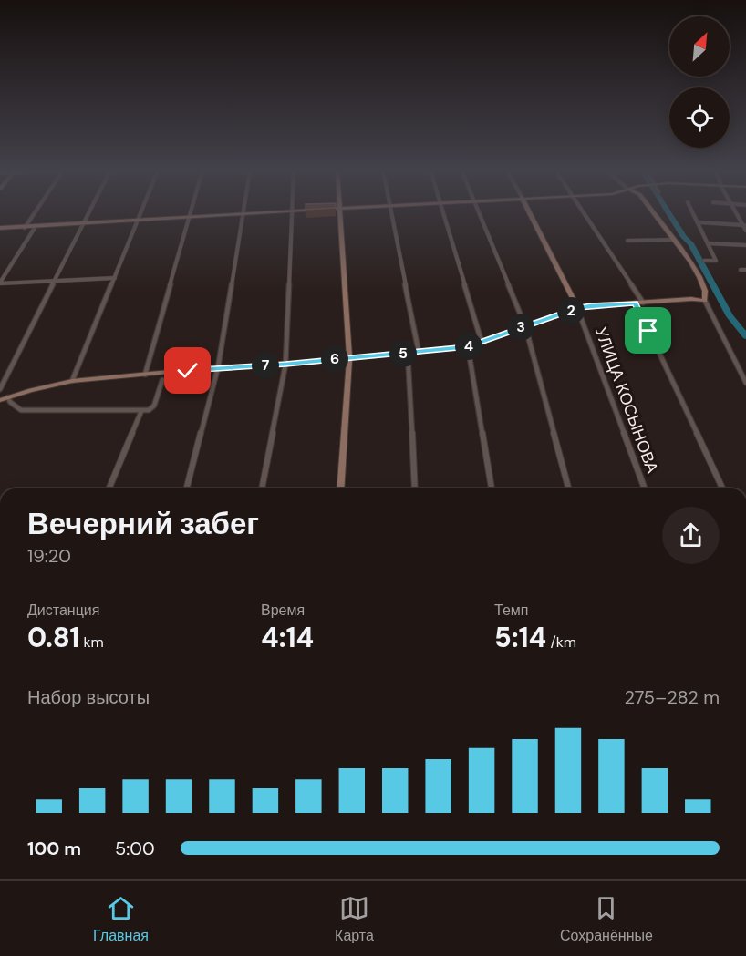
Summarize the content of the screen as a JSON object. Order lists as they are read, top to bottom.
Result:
{
  "streets": {
    "street": ["УЛИЦА КОСЫНОВА"]
  },
  "north": "top right",
  "page": {
    "pins": [
      "2",
      "3",
      "4",
      "5",
      "6",
      "7"
    ],
    "heading": ["Вечерний забег", "19:20"],
    "stats": [
      ["Дистанция", "0.81 km"],
      ["Время", "4:14"],
      ["Темп", "5:14 /km"]
    ],
    "chart": ["Набор высоты", "275–282 m"],
    "list": [
      {
        "name": "100 m",
        "note": "5:00"
      }
    ],
    "tabs": ["Главная", "Карта", "Сохранённые"]
  }
}
